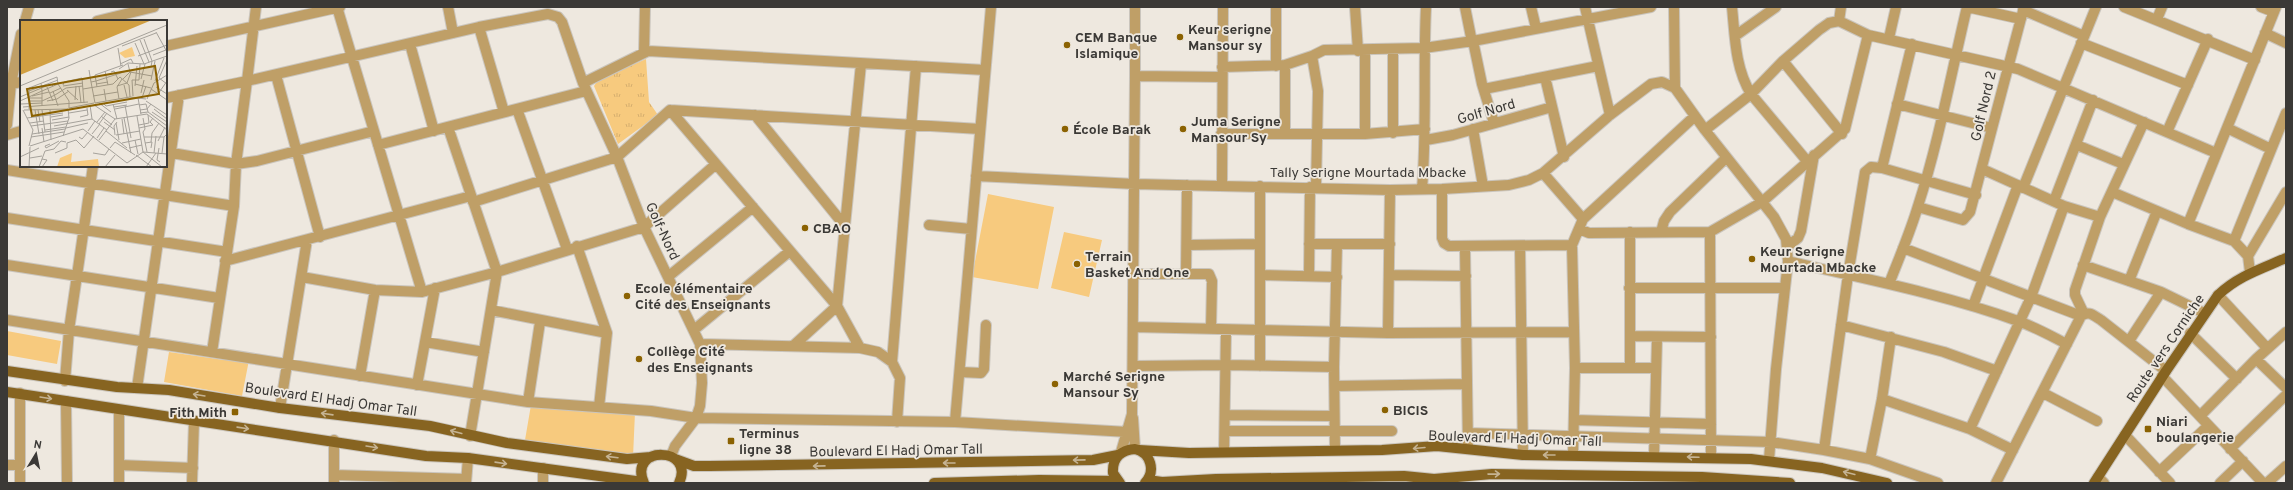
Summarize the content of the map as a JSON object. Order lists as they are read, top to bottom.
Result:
{
  "streets": {
    "main road": ["Route vers Corniche", "Boulevard El Hadj Omar Tall"],
    "street": [
      "Golf Nord 2",
      "Golf Nord",
      "Tally Serigne Mourtada Mbacke",
      "Golf-Nord"
    ]
  },
  "crossings": [
    ["Golf-Nord", "Boulevard El Hadj Omar Tall"]
  ],
  "places": {
    "other": [
      "Keur serigne Mansour sy",
      "CEM Banque Islamique",
      "École Barak",
      "Juma Serigne Mansour Sy",
      "CBAO",
      "Keur Serigne Mourtada Mbacke",
      "Terrain Basket And One",
      "Ecole élémentaire Cité des Enseignants",
      "Collège Cité des Enseignants",
      "Marché Serigne Mansour Sy",
      "BICIS"
    ],
    "transit": ["Fith Mith", "Niari boulangerie", "Terminus ligne 38"]
  },
  "north": "top"
}
